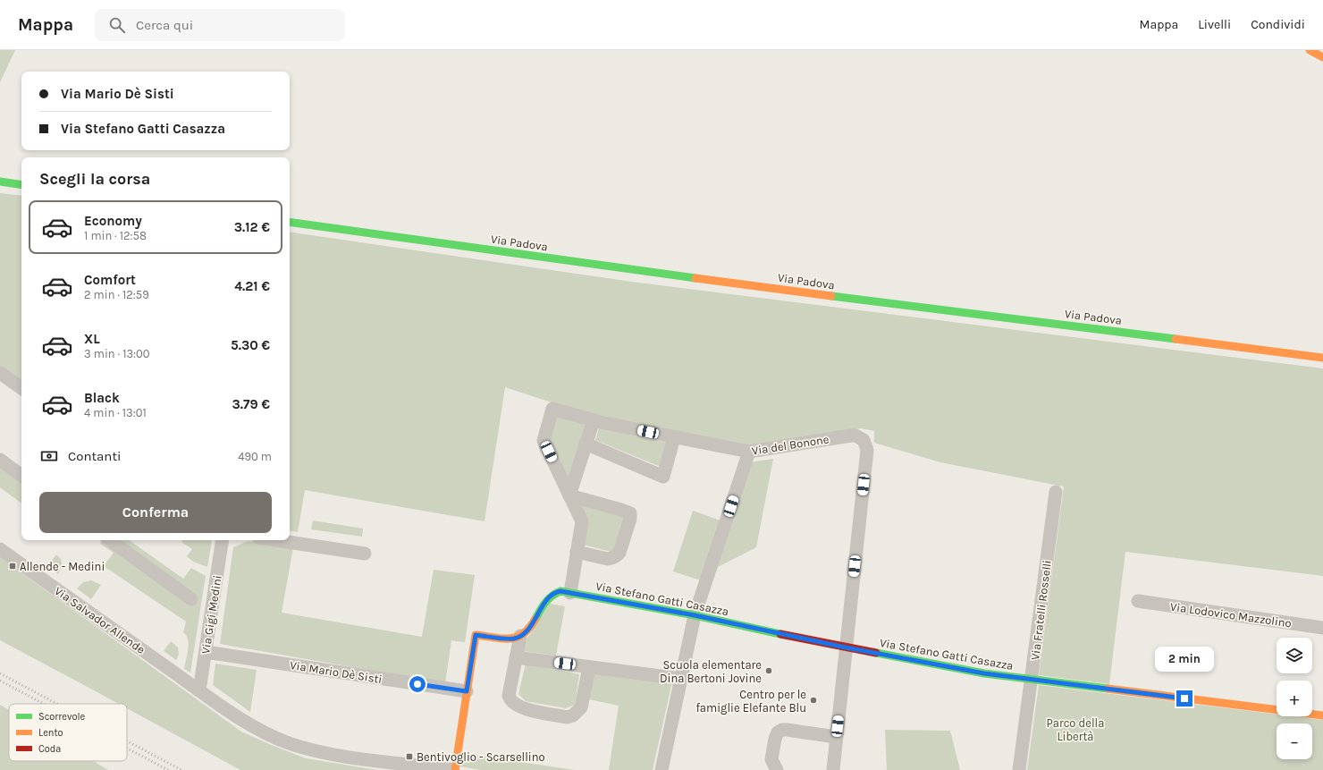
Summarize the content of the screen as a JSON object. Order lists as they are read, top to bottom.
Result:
{
  "streets": {
    "main road": ["Via Padova", "Via Stefano Gatti Casazza"],
    "street": [
      "Via del Bonone",
      "Via Fratelli Rosselli",
      "Via Gigi Medini",
      "Via Lodovico Mazzolino",
      "Via Salvador Allende",
      "Via Mario Dè Sisti"
    ]
  },
  "crossings": [
    ["Via del Bonone", "Via Stefano Gatti Casazza"],
    ["Via Stefano Gatti Casazza", "Via Fratelli Rosselli"],
    ["Via Gigi Medini", "Via Salvador Allende"],
    ["Via Gigi Medini", "Via Mario Dè Sisti"]
  ],
  "parks": ["Parco della Libertà"],
  "places": {
    "transit": ["Allende - Medini", "Bentivoglio - Scarsellino"],
    "other": ["Scuola elementare Dina Bertoni Jovine", "Centro per le famiglie Elefante Blu"]
  },
  "legend": ["Scorrevole", "Lento", "Coda"],
  "page": {
    "header": "Mappa",
    "search": "Cerca qui",
    "nav": ["Mappa", "Livelli", "Condividi"],
    "banner": ["Via Mario Dè Sisti", "Via Stefano Gatti Casazza"],
    "heading": "Scegli la corsa",
    "list": [
      {
        "name": "Economy",
        "note": "1 min · 12:58",
        "value": "3.12 €"
      },
      {
        "name": "Comfort",
        "note": "2 min · 12:59",
        "value": "4.21 €"
      },
      {
        "name": "XL",
        "note": "3 min · 13:00",
        "value": "5.30 €"
      },
      {
        "name": "Black",
        "note": "4 min · 13:01",
        "value": "3.79 €"
      }
    ],
    "pay": ["Contanti", "490 m"],
    "buttons": "Conferma",
    "map_buttons": ["+", "−"],
    "bubble": "2 min"
  }
}
